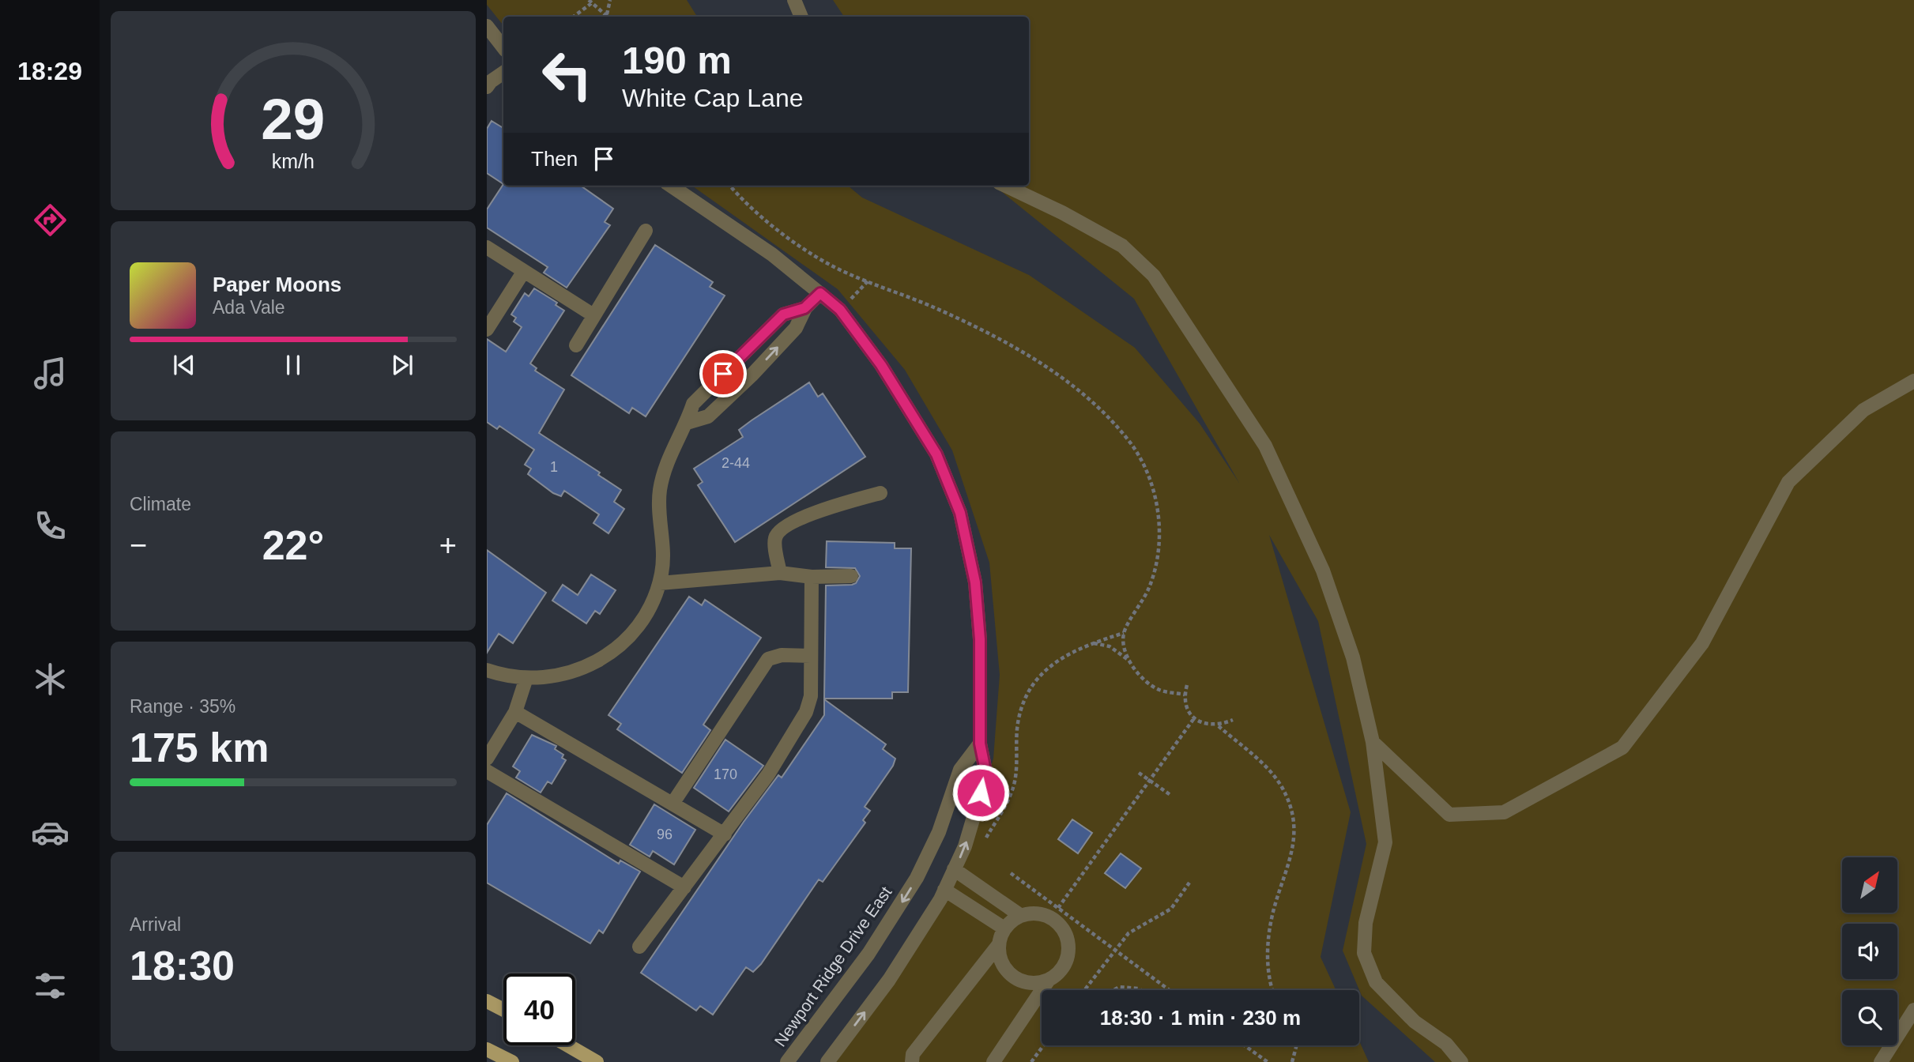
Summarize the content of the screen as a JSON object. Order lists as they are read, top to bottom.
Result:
{
  "streets": {
    "street": ["Newport Ridge Drive East"]
  },
  "house_numbers": [
    "2-44",
    "1",
    "170",
    "96"
  ],
  "north": "top right",
  "page": {
    "tabs": "18:29",
    "turn": ["190 m", "White Cap Lane"],
    "then": "Then",
    "song": ["Paper Moons", "Ada Vale"],
    "tile": [
      "Climate",
      ["Range · 35%", "175 km"],
      ["Arrival", "18:30"]
    ],
    "heat": ["−", "22°", "+"],
    "limit": "40",
    "trip": "18:30 · 1 min · 230 m",
    "gauge": ["29", "km/h"]
  }
}
